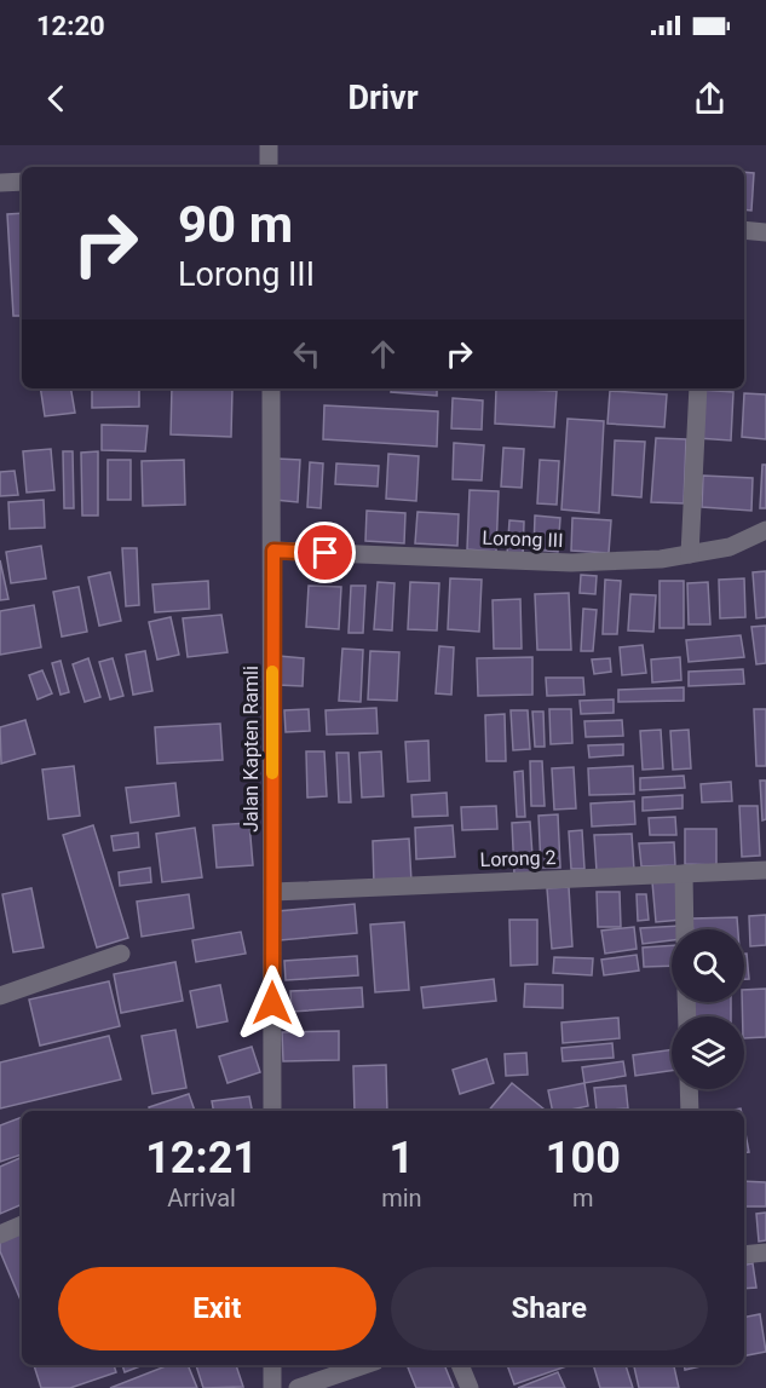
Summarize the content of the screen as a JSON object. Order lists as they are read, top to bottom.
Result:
{
  "streets": {
    "street": ["Lorong III", "Jalan Kapten Ramli", "Lorong 2"]
  },
  "crossings": [
    ["Lorong III", "Jalan Kapten Ramli"],
    ["Jalan Kapten Ramli", "Lorong 2"]
  ],
  "page": {
    "status": "12:20",
    "header": "Drivr",
    "turn": ["90 m", "Lorong III"],
    "eta": [
      "12:21",
      "Arrival",
      "1",
      "min",
      "100",
      "m"
    ],
    "buttons": ["Exit", "Share"]
  }
}
